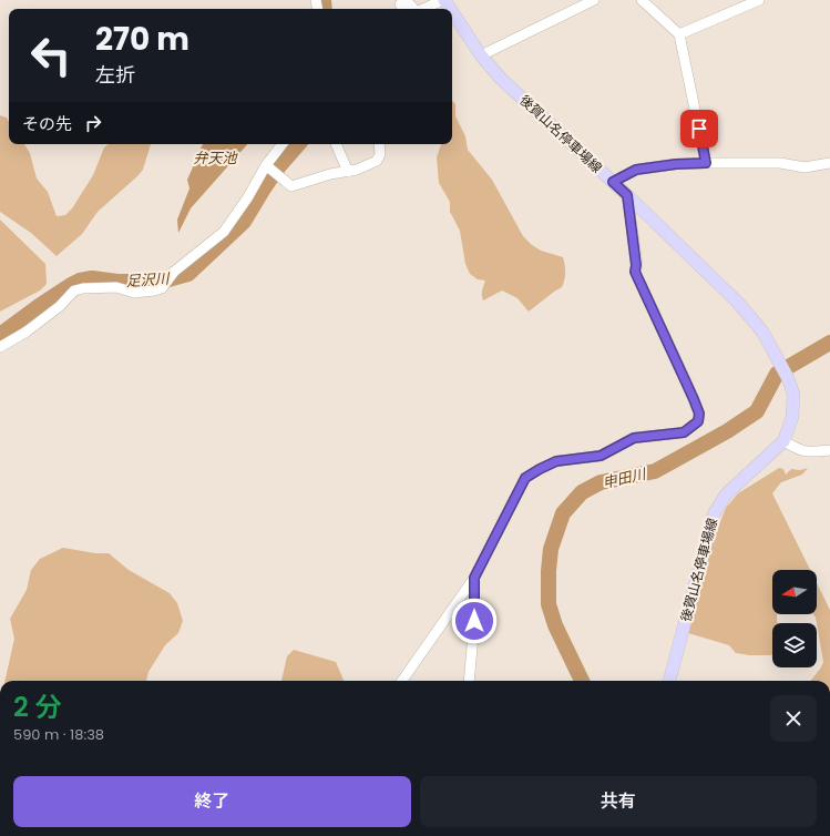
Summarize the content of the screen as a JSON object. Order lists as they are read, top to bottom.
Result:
{
  "streets": {
    "main road": ["後賀山名停車場線"]
  },
  "water": ["弁天池", "足沢川", "申田川"],
  "north": "left",
  "page": {
    "turn": ["270 m", "左折"],
    "then": "その先",
    "heading": ["2 分", "590 m · 18:38"],
    "buttons": ["終了", "共有"]
  }
}
